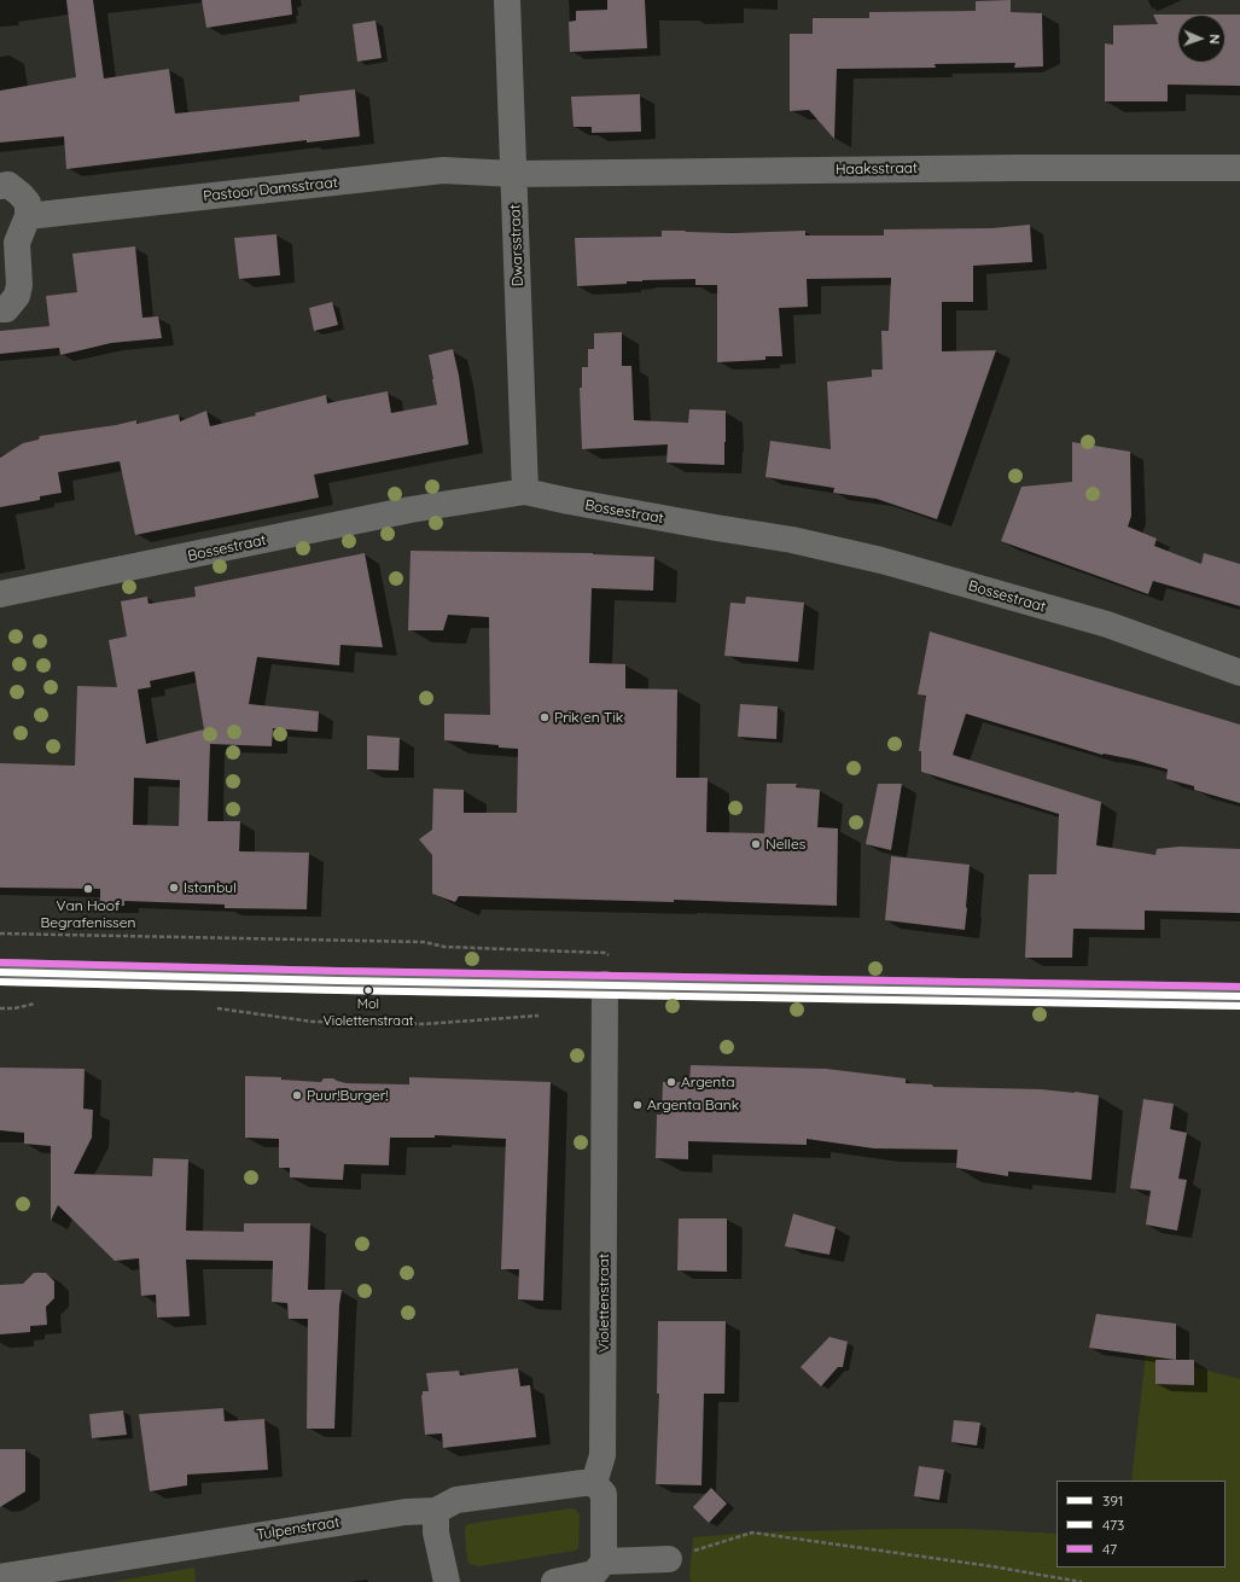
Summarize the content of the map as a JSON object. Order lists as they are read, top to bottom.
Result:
{
  "streets": {
    "street": [
      "Haaksstraat",
      "Pastoor Damsstraat",
      "Dwarsstraat",
      "Bossestraat",
      "Violettenstraat",
      "Tulpenstraat"
    ]
  },
  "crossings": [
    ["Haaksstraat", "Pastoor Damsstraat"],
    ["Haaksstraat", "Dwarsstraat"],
    ["Pastoor Damsstraat", "Dwarsstraat"],
    ["Dwarsstraat", "Bossestraat"],
    ["Violettenstraat", "Tulpenstraat"]
  ],
  "places": [
    "Prik en Tik",
    "Nelles",
    "Istanbul",
    "Van Hoof Begrafenissen",
    "Mol Violettenstraat",
    "Argenta",
    "Puur!Burger!",
    "Argenta Bank"
  ],
  "lines": ["transit line 47", "transit line 391", "transit line 473"],
  "legend": ["391", "473", "47"],
  "north": "right"
}
